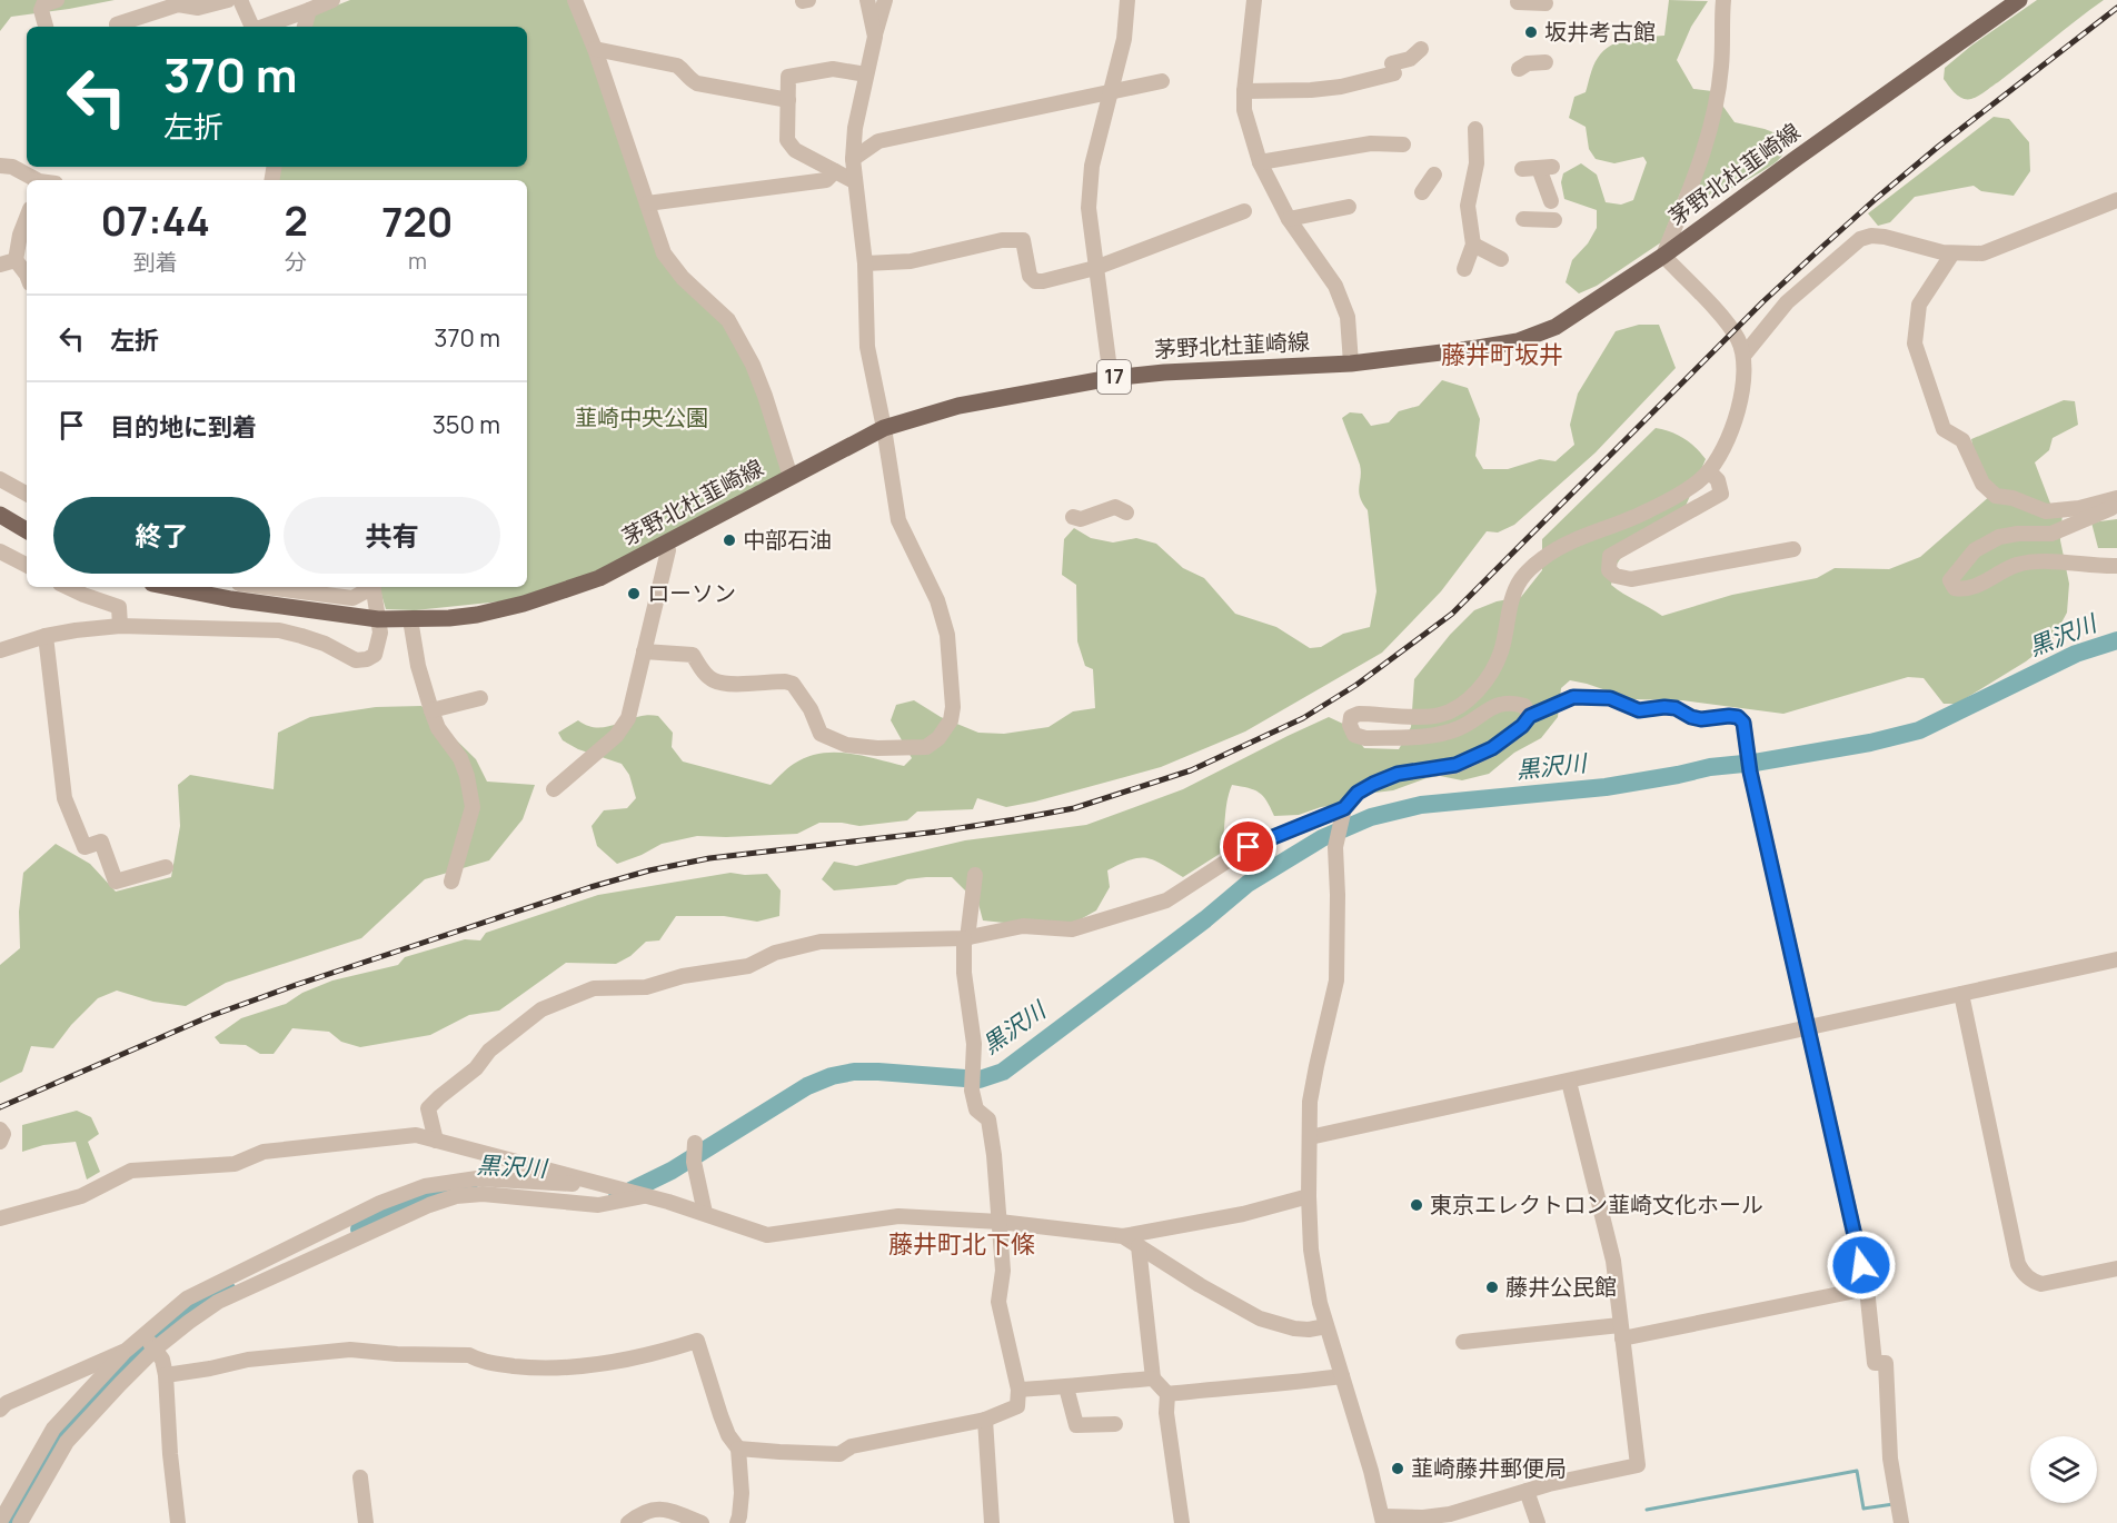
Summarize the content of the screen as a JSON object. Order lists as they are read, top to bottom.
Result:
{
  "streets": {
    "main road": ["茅野北杜韮崎線", "17"]
  },
  "districts": ["藤井町坂井", "藤井町北下條"],
  "water": ["黒沢川"],
  "parks": ["韮崎中央公園"],
  "places": [
    "坂井考古館",
    "中部石油",
    "ローソン",
    "東京エレクトロン韮崎文化ホール",
    "藤井公民館",
    "韮崎藤井郵便局"
  ],
  "page": {
    "turn": ["370 m", "左折"],
    "eta": [
      "07:44",
      "到着",
      "2",
      "分",
      "720",
      "m"
    ],
    "list": [
      {
        "name": "左折",
        "value": "370 m"
      },
      {
        "name": "目的地に到着",
        "value": "350 m"
      }
    ],
    "buttons": ["終了", "共有"]
  }
}
